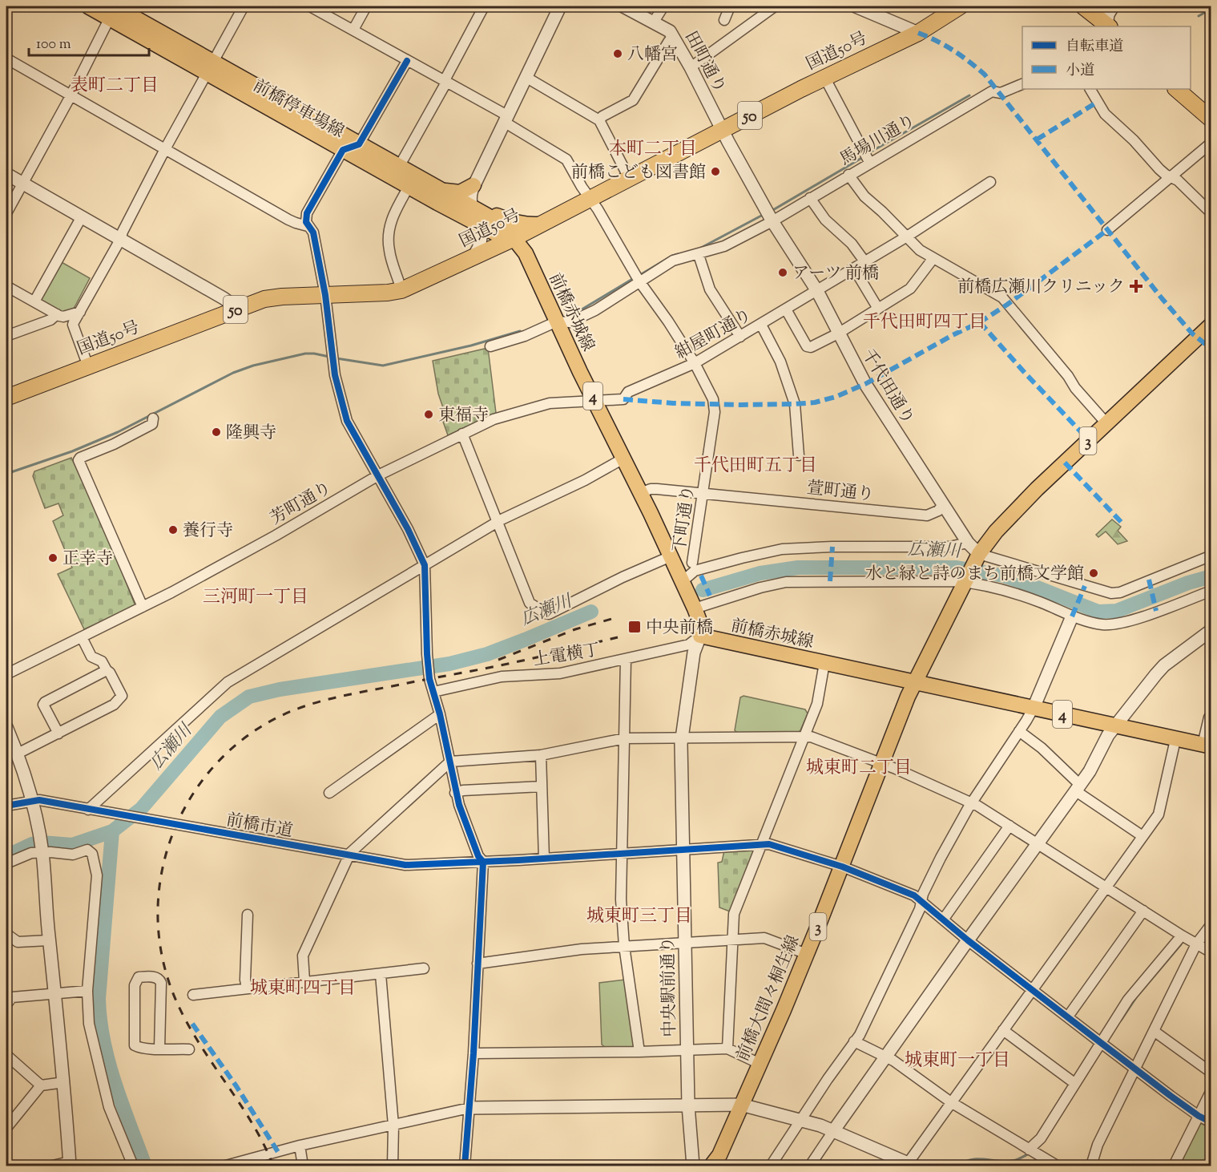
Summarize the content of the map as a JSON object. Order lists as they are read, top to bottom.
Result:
{
  "streets": {
    "highway": ["国道50号", "50"],
    "main road": [
      "前橋停車場線",
      "前橋赤城線",
      "4",
      "3",
      "前橋大間々桐生線"
    ],
    "street": [
      "田町通り",
      "馬場川通り",
      "紺屋町通り",
      "千代田通り",
      "萱町通り",
      "芳町通り",
      "下町通り",
      "上電横丁",
      "前橋市道",
      "中央駅前通り"
    ]
  },
  "crossings": [
    ["国道50号", "田町通り"],
    ["国道50号", "前橋停車場線"],
    ["国道50号", "前橋赤城線"],
    ["国道50号", "千代田通り"],
    ["田町通り", "千代田通り"],
    ["前橋停車場線", "前橋赤城線"],
    ["馬場川通り", "前橋赤城線"],
    ["馬場川通り", "千代田通り"],
    ["前橋赤城線", "萱町通り"],
    ["前橋赤城線", "芳町通り"],
    ["前橋赤城線", "下町通り"],
    ["前橋赤城線", "上電横丁"],
    ["前橋赤城線", "中央駅前通り"],
    ["前橋赤城線", "前橋大間々桐生線"],
    ["紺屋町通り", "千代田通り"],
    ["紺屋町通り", "芳町通り"],
    ["紺屋町通り", "下町通り"],
    ["千代田通り", "3"],
    ["千代田通り", "萱町通り"],
    ["3", "前橋大間々桐生線"],
    ["萱町通り", "下町通り"],
    ["上電横丁", "中央駅前通り"],
    ["前橋市道", "中央駅前通り"],
    ["前橋市道", "前橋大間々桐生線"]
  ],
  "districts": [
    "表町二丁目",
    "本町二丁目",
    "千代田町四丁目",
    "千代田町五丁目",
    "三河町一丁目",
    "城東町二丁目",
    "城東町三丁目",
    "城東町四丁目",
    "城東町一丁目"
  ],
  "water": ["広瀬川"],
  "places": {
    "other": [
      "八幡宮",
      "前橋こども図書館",
      "アーツ 前橋",
      "東福寺",
      "隆興寺",
      "養行寺",
      "正幸寺",
      "水と緑と詩のまち前橋文学館"
    ],
    "health": ["前橋広瀬川クリニック"],
    "transit": ["中央前橋"]
  },
  "legend": ["自転車道", "小道"],
  "scale_bar": "100 m"
}
